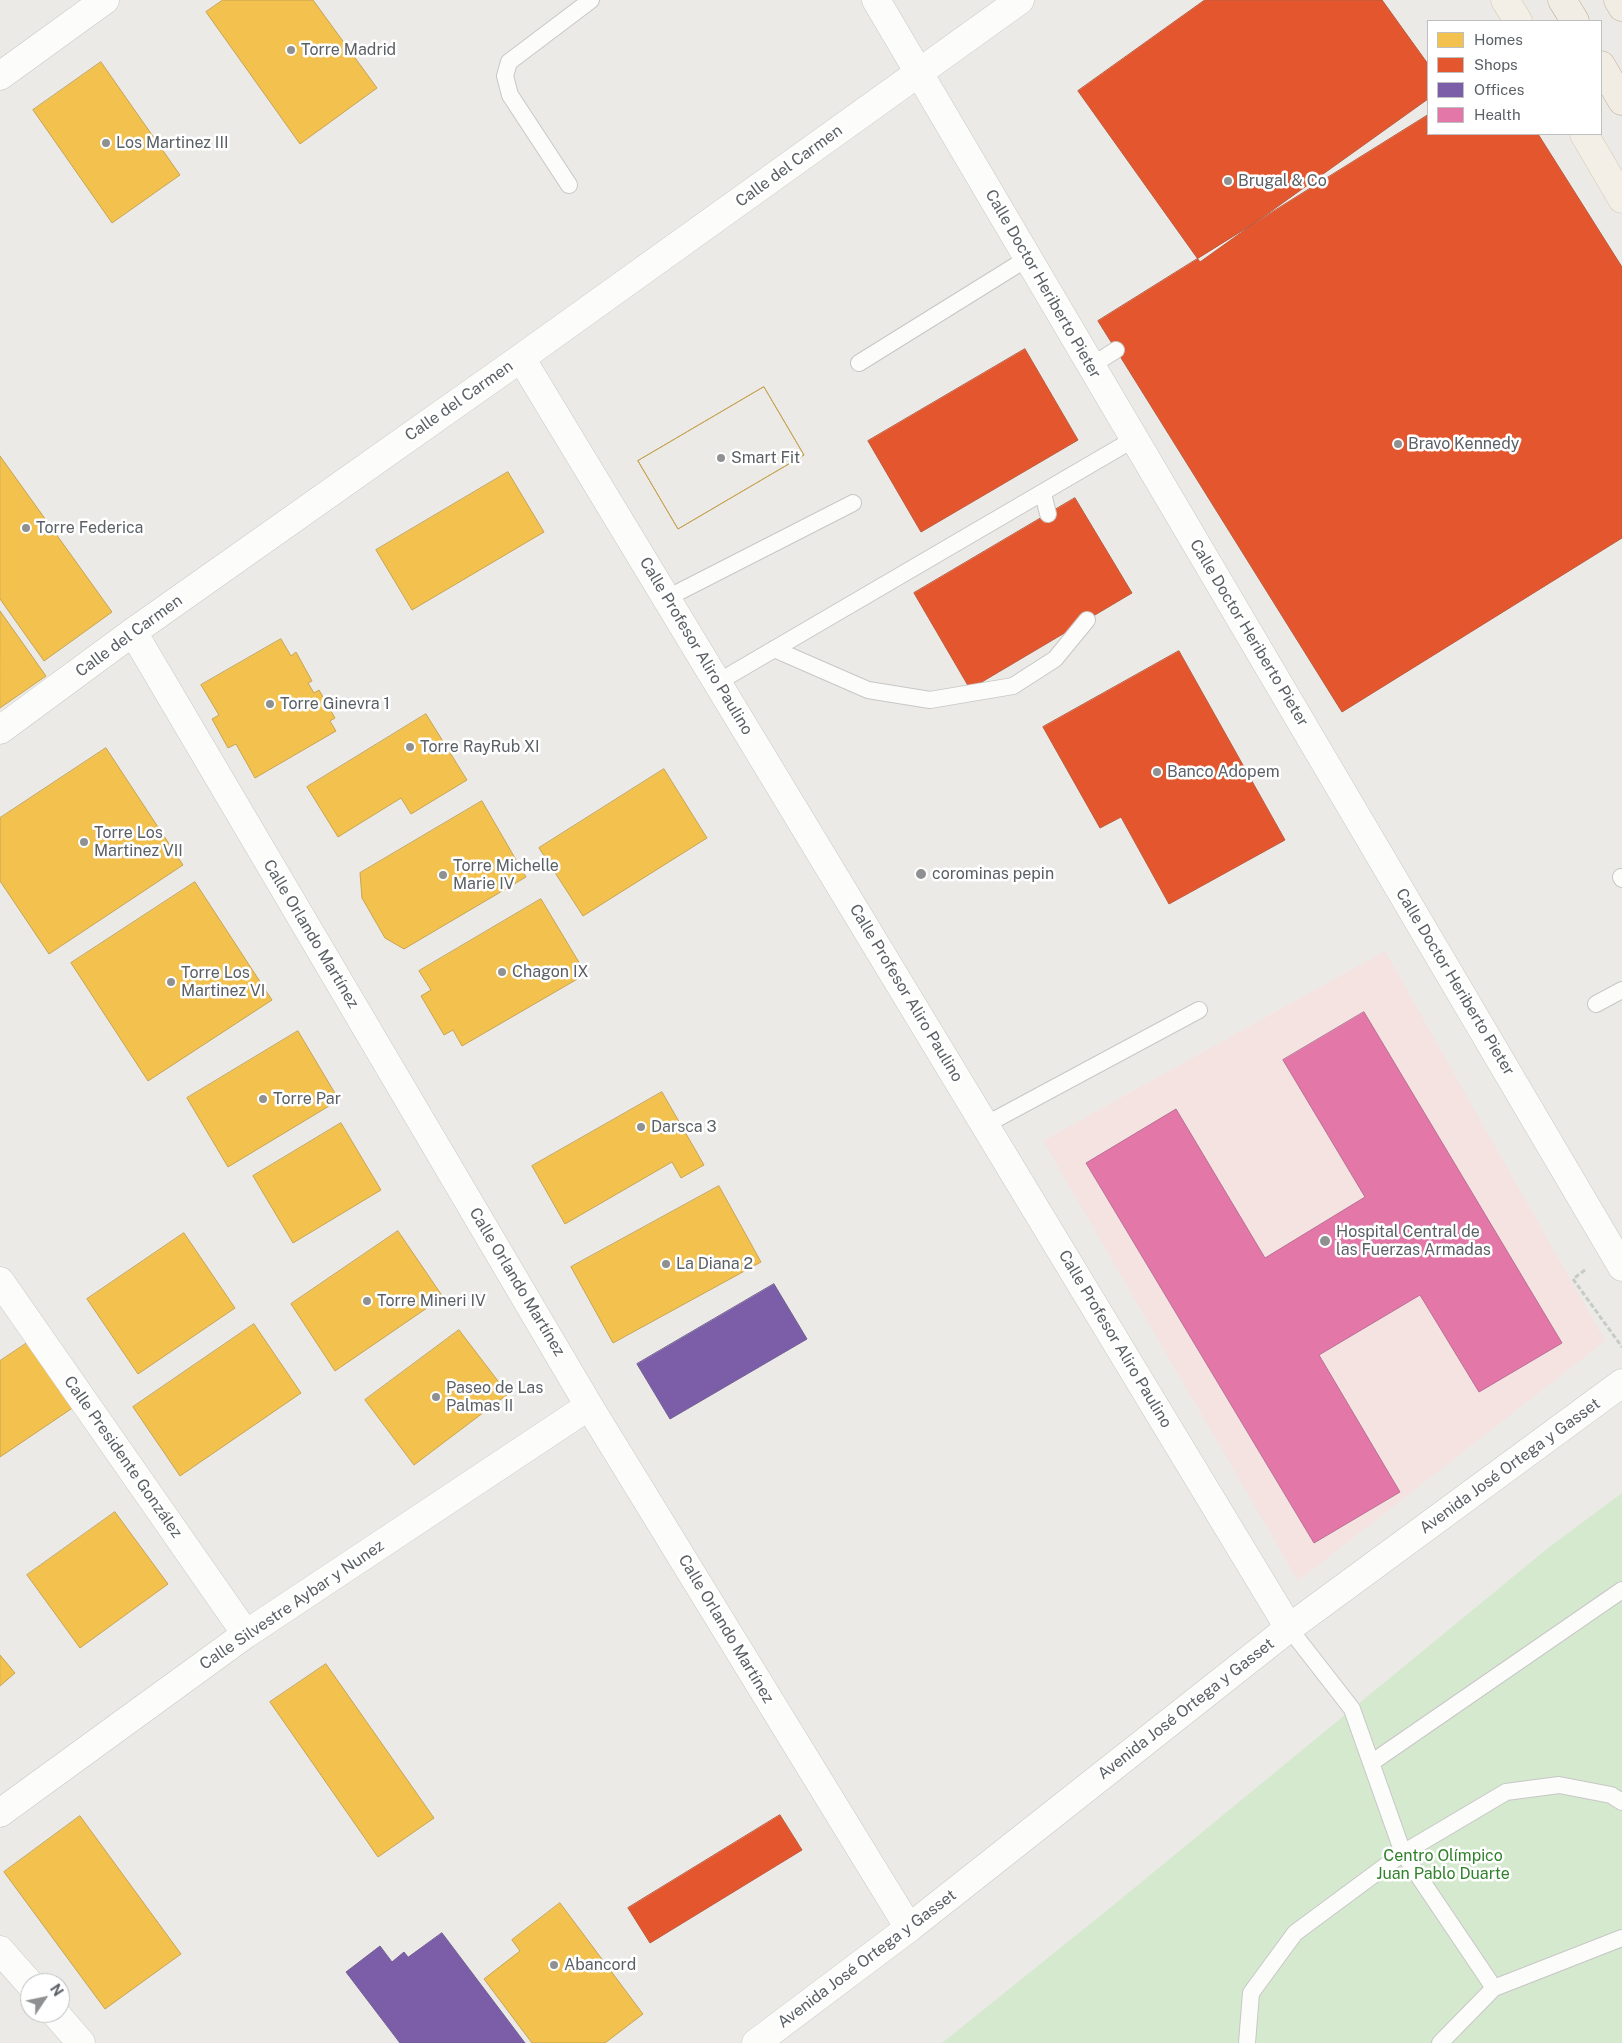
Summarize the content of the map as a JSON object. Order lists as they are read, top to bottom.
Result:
{
  "streets": {
    "street": [
      "Calle del Carmen",
      "Calle Doctor Heriberto Pieter",
      "Calle Profesor Aliro Paulino",
      "Calle Orlando Martínez",
      "Calle Presidente González",
      "Avenida José Ortega y Gasset",
      "Calle Silvestre Aybar y Nunez"
    ]
  },
  "crossings": [
    ["Calle del Carmen", "Calle Doctor Heriberto Pieter"],
    ["Calle del Carmen", "Calle Profesor Aliro Paulino"],
    ["Calle del Carmen", "Calle Orlando Martínez"],
    ["Calle Profesor Aliro Paulino", "Avenida José Ortega y Gasset"],
    ["Calle Orlando Martínez", "Avenida José Ortega y Gasset"],
    ["Calle Orlando Martínez", "Calle Silvestre Aybar y Nunez"],
    ["Calle Presidente González", "Calle Silvestre Aybar y Nunez"]
  ],
  "parks": ["Centro Olímpico Juan Pablo Duarte"],
  "places": [
    "Torre Madrid",
    "Los Martinez III",
    "Brugal & Co",
    "Bravo Kennedy",
    "Smart Fit",
    "Torre Federica",
    "Torre Ginevra 1",
    "Torre RayRub XI",
    "Banco Adopem",
    "Torre Los Martinez VII",
    "corominas pepin",
    "Torre Michelle Marie IV",
    "Chagon IX",
    "Torre Los Martinez VI",
    "Torre Par",
    "Darsca 3",
    "Hospital Central de las Fuerzas Armadas",
    "La Diana 2",
    "Torre Mineri IV",
    "Paseo de Las Palmas II",
    "Abancord"
  ],
  "legend": [
    "Homes",
    "Shops",
    "Offices",
    "Health"
  ],
  "north": "top right"
}
